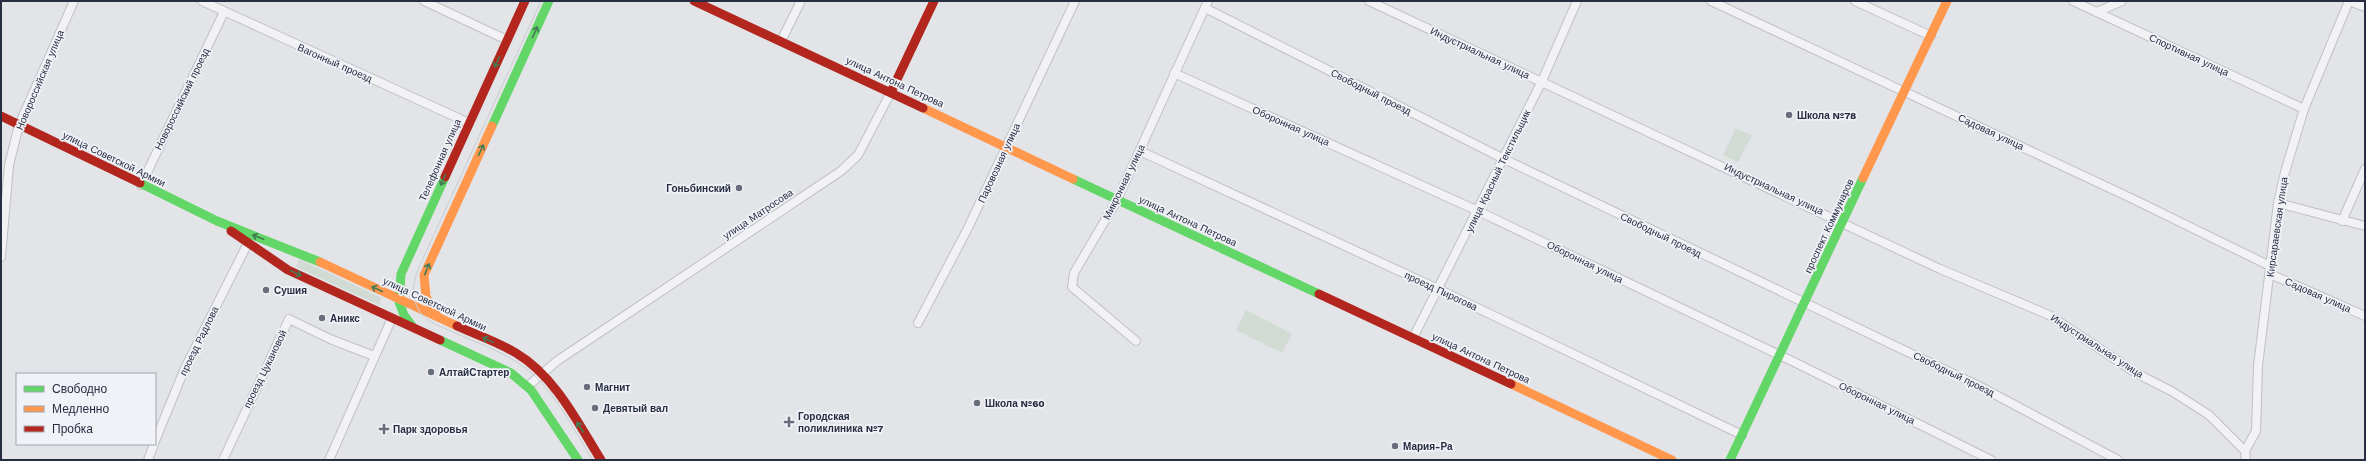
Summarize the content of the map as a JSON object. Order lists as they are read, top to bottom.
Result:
{
  "streets": {
    "street": [
      "Индустриальная улица",
      "Спортивная улица",
      "Вагонный проезд",
      "Новороссийская улица",
      "улица Антона Петрова",
      "Свободный проезд",
      "Новороссийский проезд",
      "Оборонная улица",
      "Садовая улица",
      "улица Советской Армии",
      "Телефонная улица",
      "Паровозная улица",
      "улица Красный Текстильщик",
      "Микронная улица",
      "улица Матросова",
      "проспект Коммунаров",
      "Кирсараевская улица",
      "проезд Пирогова",
      "проезд Радлова",
      "проезд Цукановой"
    ]
  },
  "crossings": [
    ["Индустриальная улица", "улица Красный Текстильщик"],
    ["Индустриальная улица", "проспект Коммунаров"],
    ["Индустриальная улица", "Кирсараевская улица"],
    ["Спортивная улица", "Кирсараевская улица"],
    ["Вагонный проезд", "Новороссийский проезд"],
    ["Вагонный проезд", "Телефонная улица"],
    ["Новороссийская улица", "улица Советской Армии"],
    ["улица Антона Петрова", "Паровозная улица"],
    ["улица Антона Петрова", "улица Красный Текстильщик"],
    ["улица Антона Петрова", "Микронная улица"],
    ["улица Антона Петрова", "улица Матросова"],
    ["Свободный проезд", "улица Красный Текстильщик"],
    ["Свободный проезд", "Микронная улица"],
    ["Свободный проезд", "проспект Коммунаров"],
    ["Новороссийский проезд", "улица Советской Армии"],
    ["Оборонная улица", "улица Красный Текстильщик"],
    ["Оборонная улица", "Микронная улица"],
    ["Оборонная улица", "проспект Коммунаров"],
    ["Садовая улица", "проспект Коммунаров"],
    ["Садовая улица", "Кирсараевская улица"],
    ["улица Советской Армии", "Телефонная улица"],
    ["улица Советской Армии", "улица Матросова"],
    ["улица Советской Армии", "проезд Радлова"],
    ["улица Красный Текстильщик", "проезд Пирогова"],
    ["Микронная улица", "проезд Пирогова"],
    ["проспект Коммунаров", "проезд Пирогова"]
  ],
  "places": {
    "other": [
      "Школа №78",
      "Гоньбинский",
      "Сушия",
      "Аникс",
      "АлтайСтартер",
      "Магнит",
      "Школа №60",
      "Девятый вал",
      "Мария-Ра"
    ],
    "health": ["Городская поликлиника №7", "Парк здоровья"]
  },
  "legend": ["Свободно", "Медленно", "Пробка"]
}
